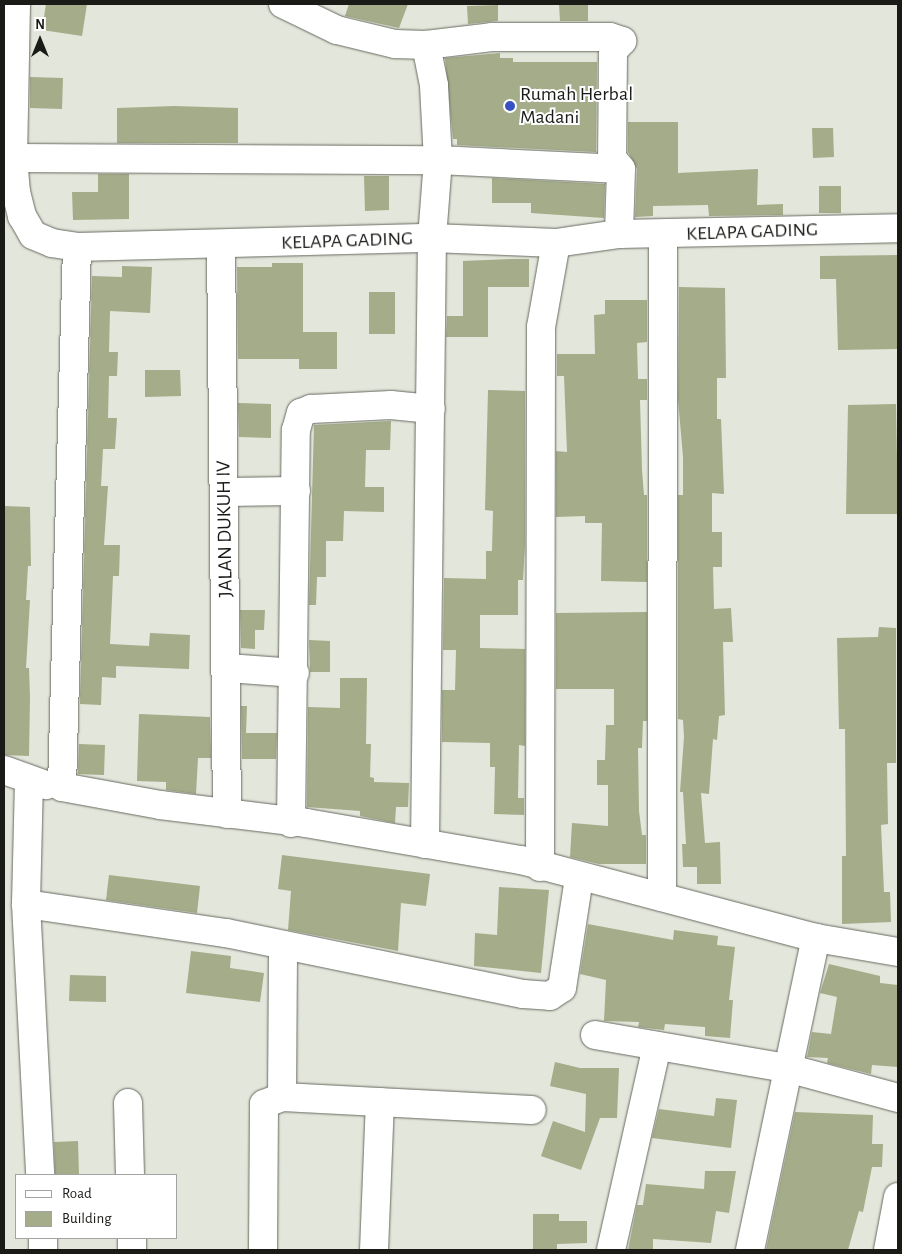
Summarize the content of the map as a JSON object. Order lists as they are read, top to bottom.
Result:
{
  "streets": {
    "street": ["KELAPA GADING", "JALAN DUKUH IV"]
  },
  "crossings": [
    ["KELAPA GADING", "JALAN DUKUH IV"]
  ],
  "places": ["Rumah Herbal Madani"],
  "legend": ["Road", "Building"],
  "north": "top"
}
